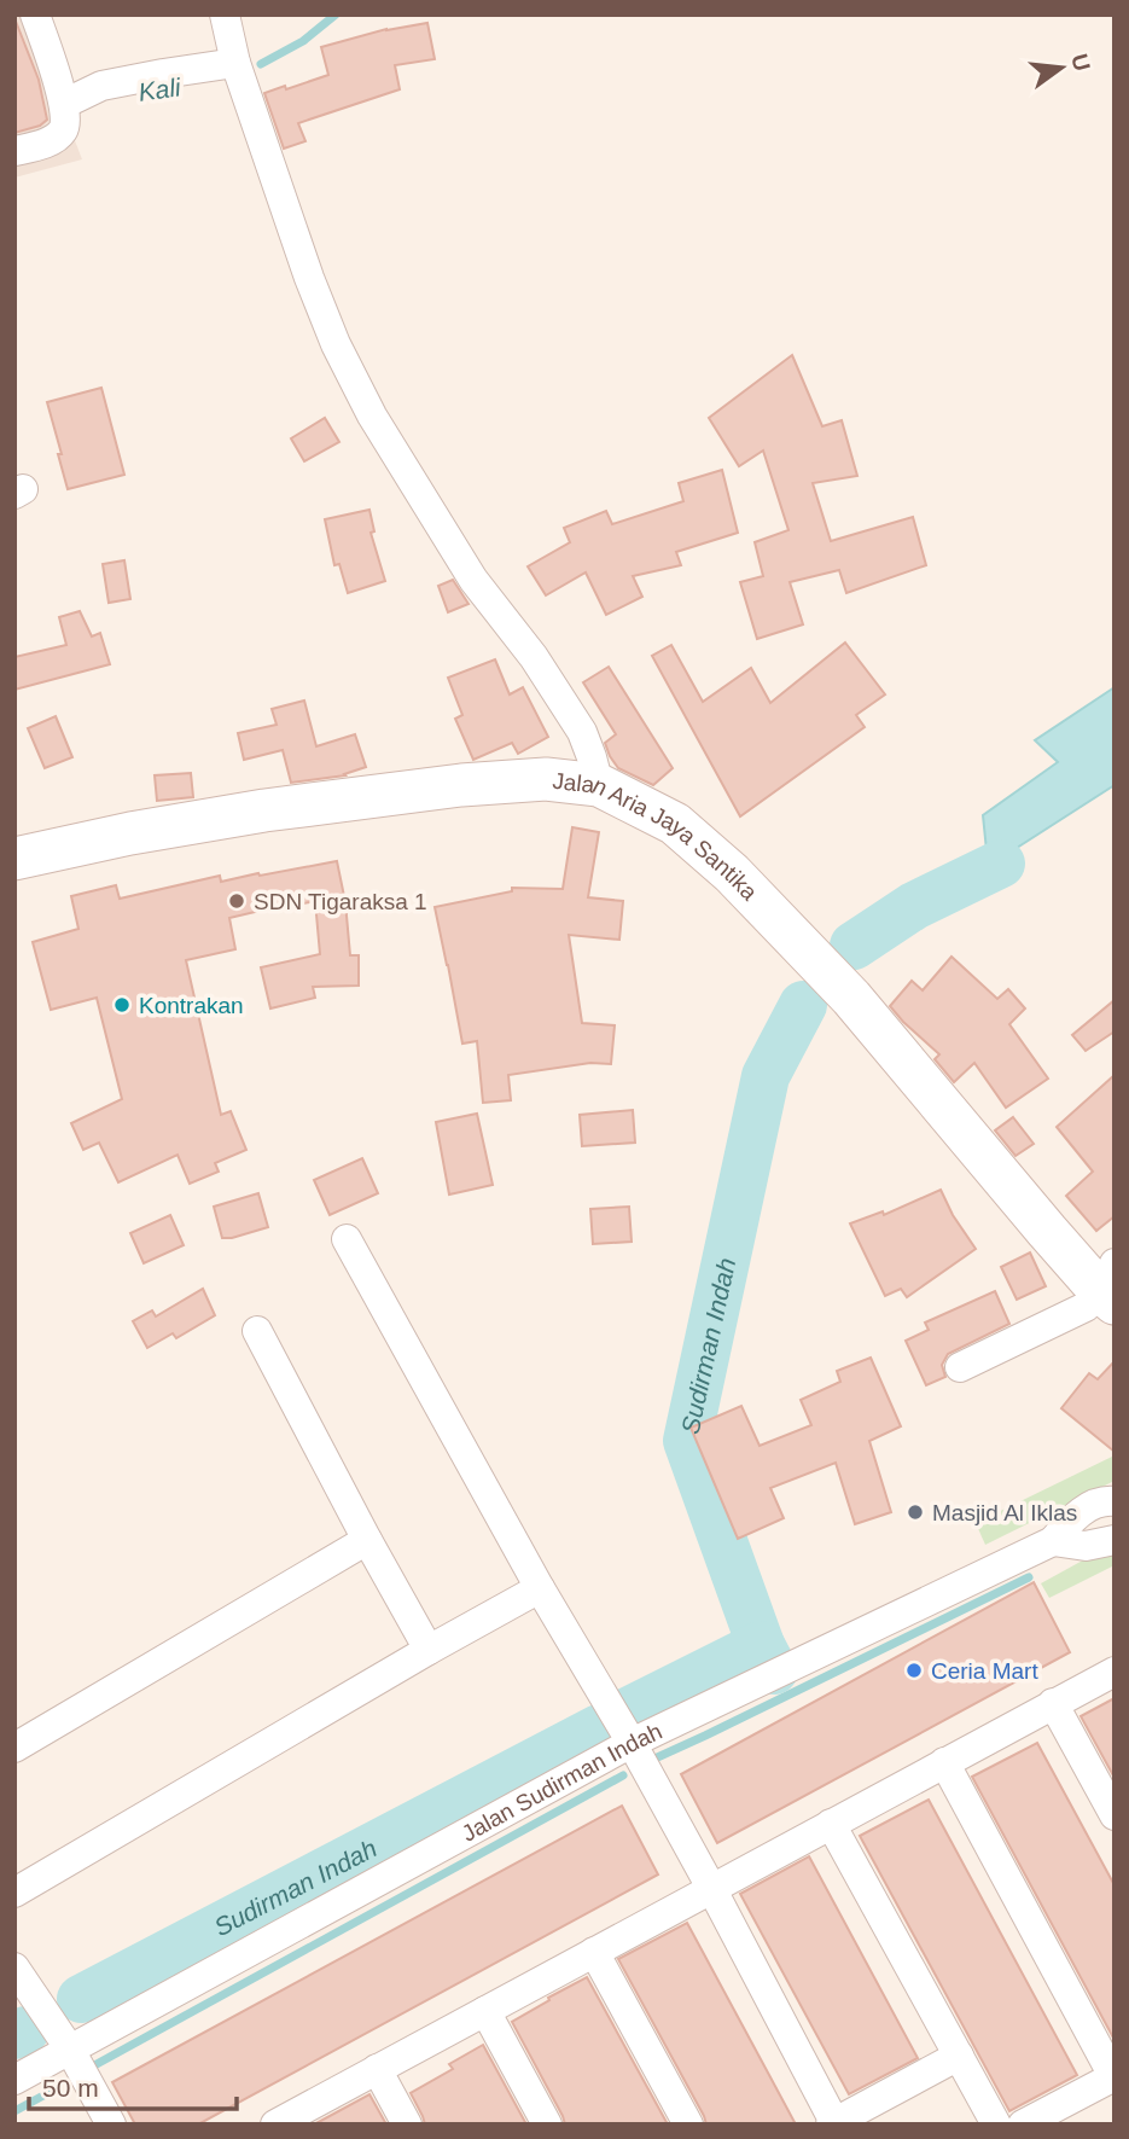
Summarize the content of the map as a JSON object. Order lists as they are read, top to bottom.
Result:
{
  "streets": {
    "street": ["Jalan Aria Jaya Santika", "Jalan Sudirman Indah"]
  },
  "water": ["Kali", "Sudirman Indah"],
  "places": [
    "SDN Tigaraksa 1",
    "Kontrakan",
    "Masjid Al Iklas",
    "Ceria Mart"
  ],
  "scale_bar": "50 m",
  "north": "right"
}
